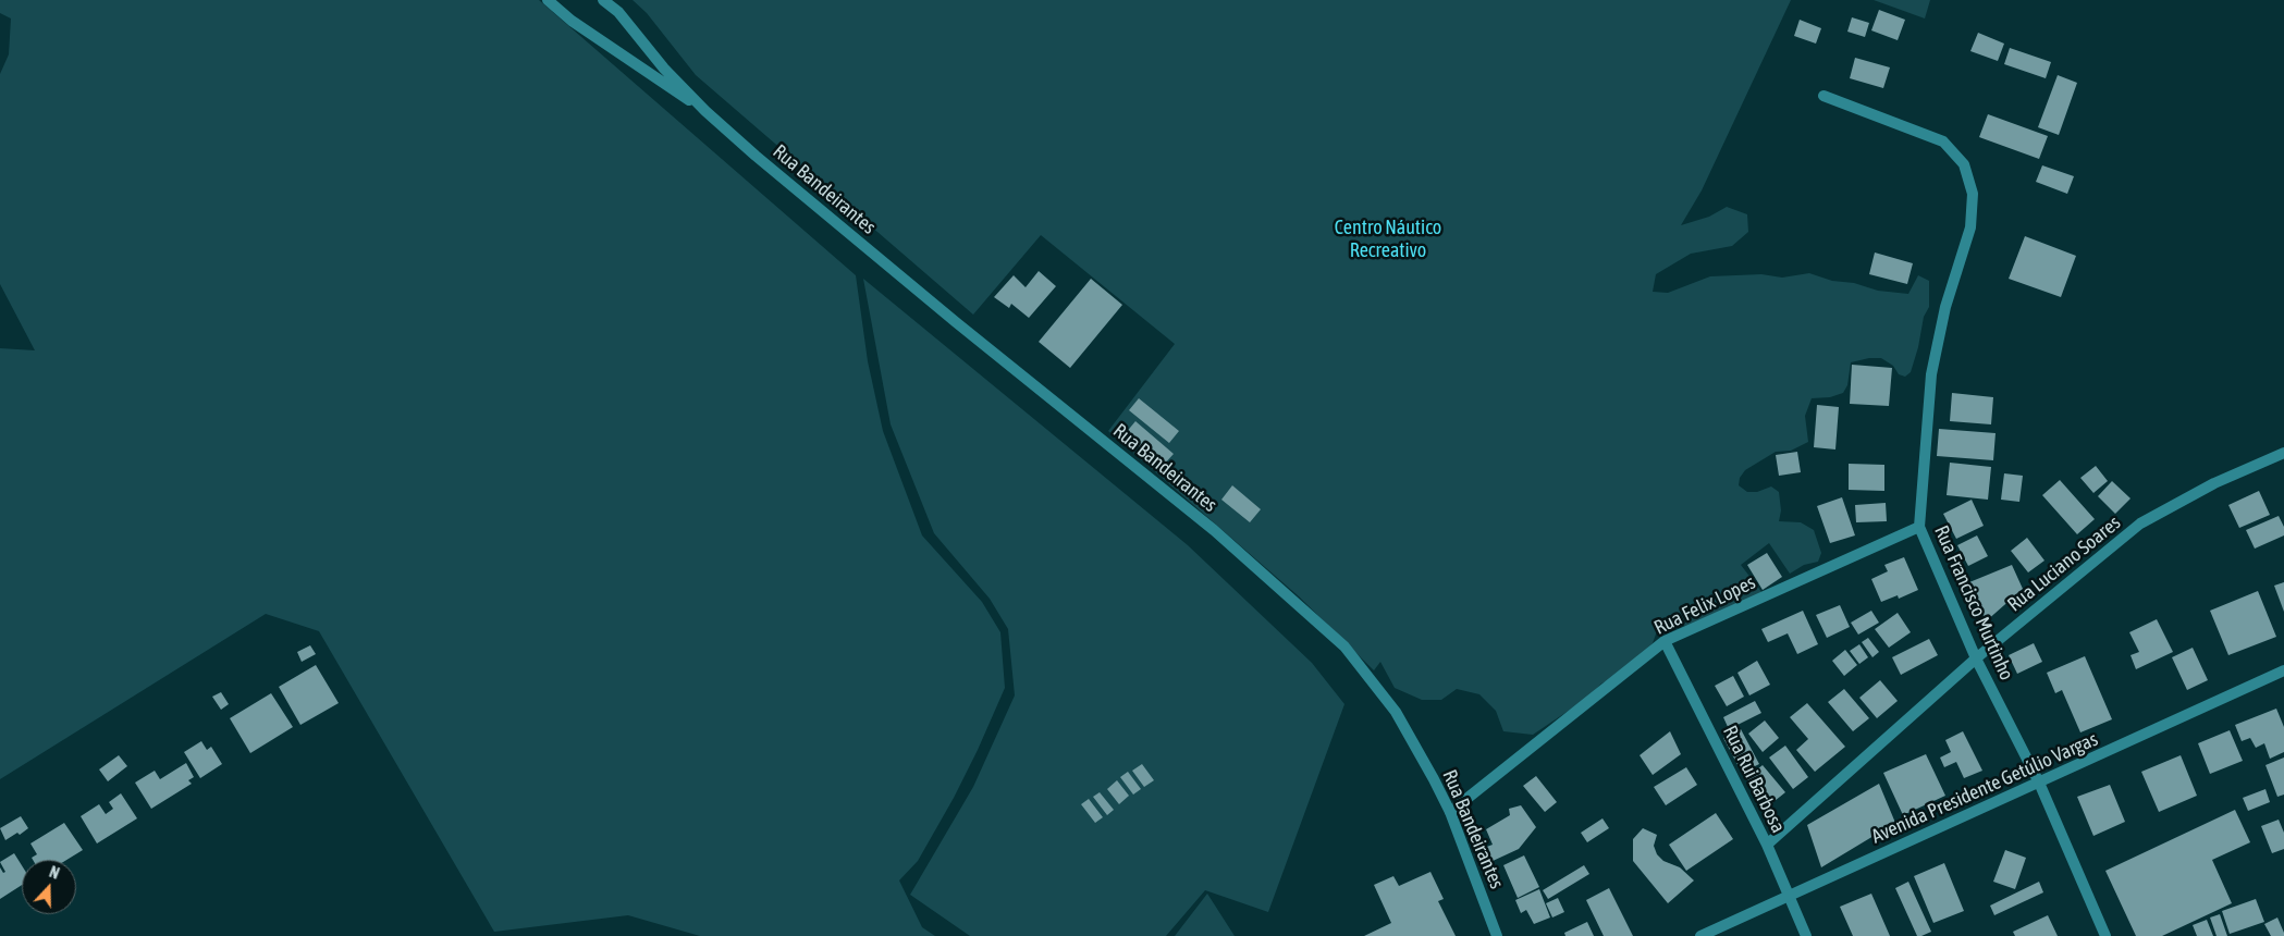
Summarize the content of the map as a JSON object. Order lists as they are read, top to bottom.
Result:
{
  "streets": {
    "street": [
      "Rua Bandeirantes",
      "Rua Luciano Soares",
      "Rua Francisco Murtinho",
      "Rua Felix Lopes",
      "Rua Rui Barbosa",
      "Avenida Presidente Getúlio Vargas"
    ]
  },
  "crossings": [
    ["Rua Bandeirantes", "Rua Felix Lopes"],
    ["Rua Luciano Soares", "Rua Francisco Murtinho"],
    ["Rua Luciano Soares", "Rua Rui Barbosa"],
    ["Rua Francisco Murtinho", "Rua Felix Lopes"],
    ["Rua Francisco Murtinho", "Avenida Presidente Getúlio Vargas"],
    ["Rua Felix Lopes", "Rua Rui Barbosa"],
    ["Rua Rui Barbosa", "Avenida Presidente Getúlio Vargas"]
  ],
  "parks": ["Centro Náutico Recreativo"],
  "north": "top"
}
